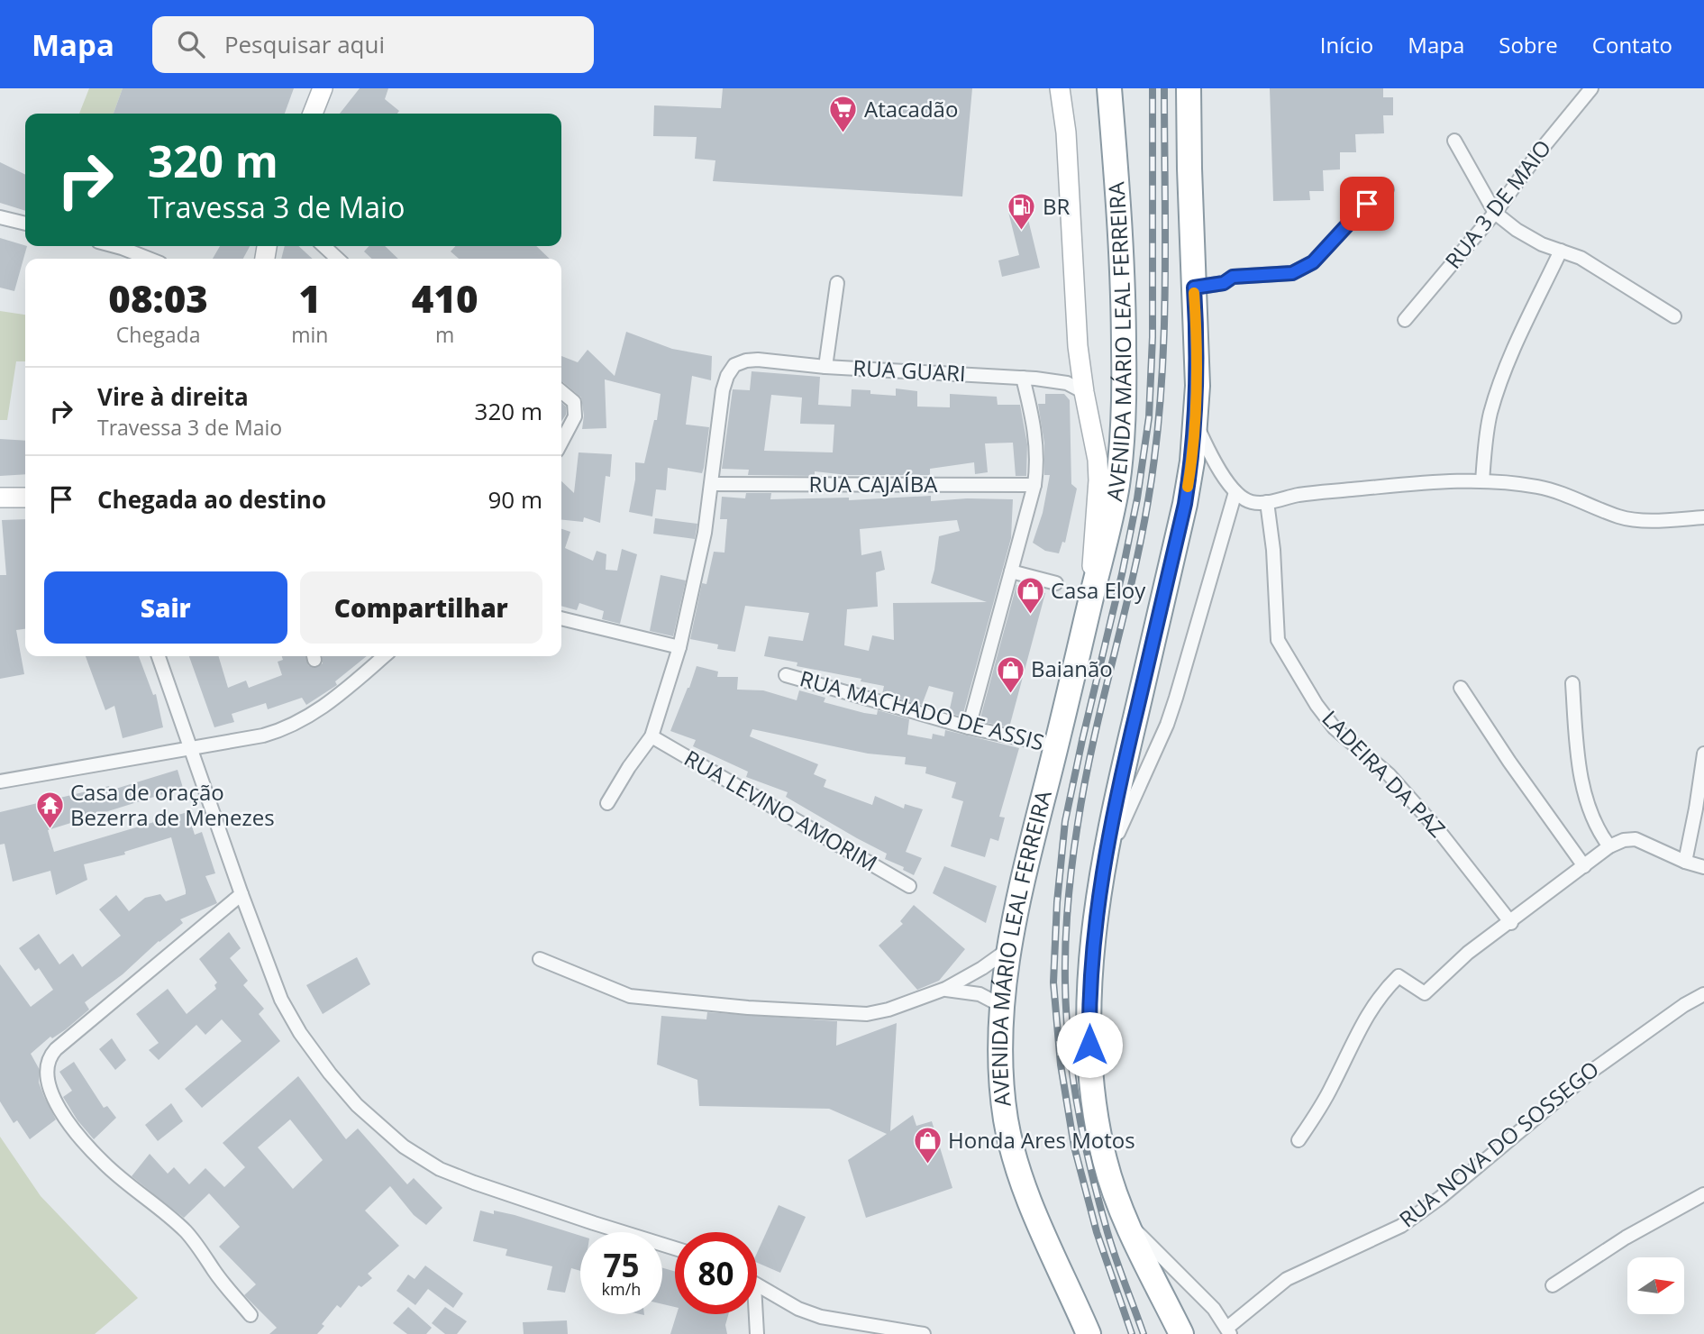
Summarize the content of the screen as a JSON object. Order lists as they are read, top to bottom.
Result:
{
  "streets": {
    "highway": ["AVENIDA MÁRIO LEAL FERREIRA"],
    "street": [
      "RUA 3 DE MAIO",
      "RUA GUARI",
      "RUA CAJAÍBA",
      "RUA MACHADO DE ASSIS",
      "LADEIRA DA PAZ",
      "RUA LEVINO AMORIM",
      "RUA NOVA DO SOSSEGO"
    ]
  },
  "crossings": [
    ["AVENIDA MÁRIO LEAL FERREIRA", "RUA GUARI"],
    ["AVENIDA MÁRIO LEAL FERREIRA", "RUA MACHADO DE ASSIS"],
    ["RUA GUARI", "RUA CAJAÍBA"]
  ],
  "places": {
    "supermarket": ["Atacadão"],
    "fuel station": ["BR"],
    "shop": ["Casa Eloy", "Baianão", "Honda Ares Motos"],
    "temple": ["Casa de oração Bezerra de Menezes"]
  },
  "north": "right",
  "page": {
    "header": "Mapa",
    "search": "Pesquisar aqui",
    "nav": [
      "Início",
      "Mapa",
      "Sobre",
      "Contato"
    ],
    "turn": ["320 m", "Travessa 3 de Maio"],
    "eta": [
      "08:03",
      "Chegada",
      "1",
      "min",
      "410",
      "m"
    ],
    "list": [
      {
        "name": "Vire à direita",
        "note": "Travessa 3 de Maio",
        "value": "320 m"
      },
      {
        "name": "Chegada ao destino",
        "value": "90 m"
      }
    ],
    "buttons": ["Sair", "Compartilhar"],
    "speed": "75 km/h",
    "limit": "80"
  }
}
